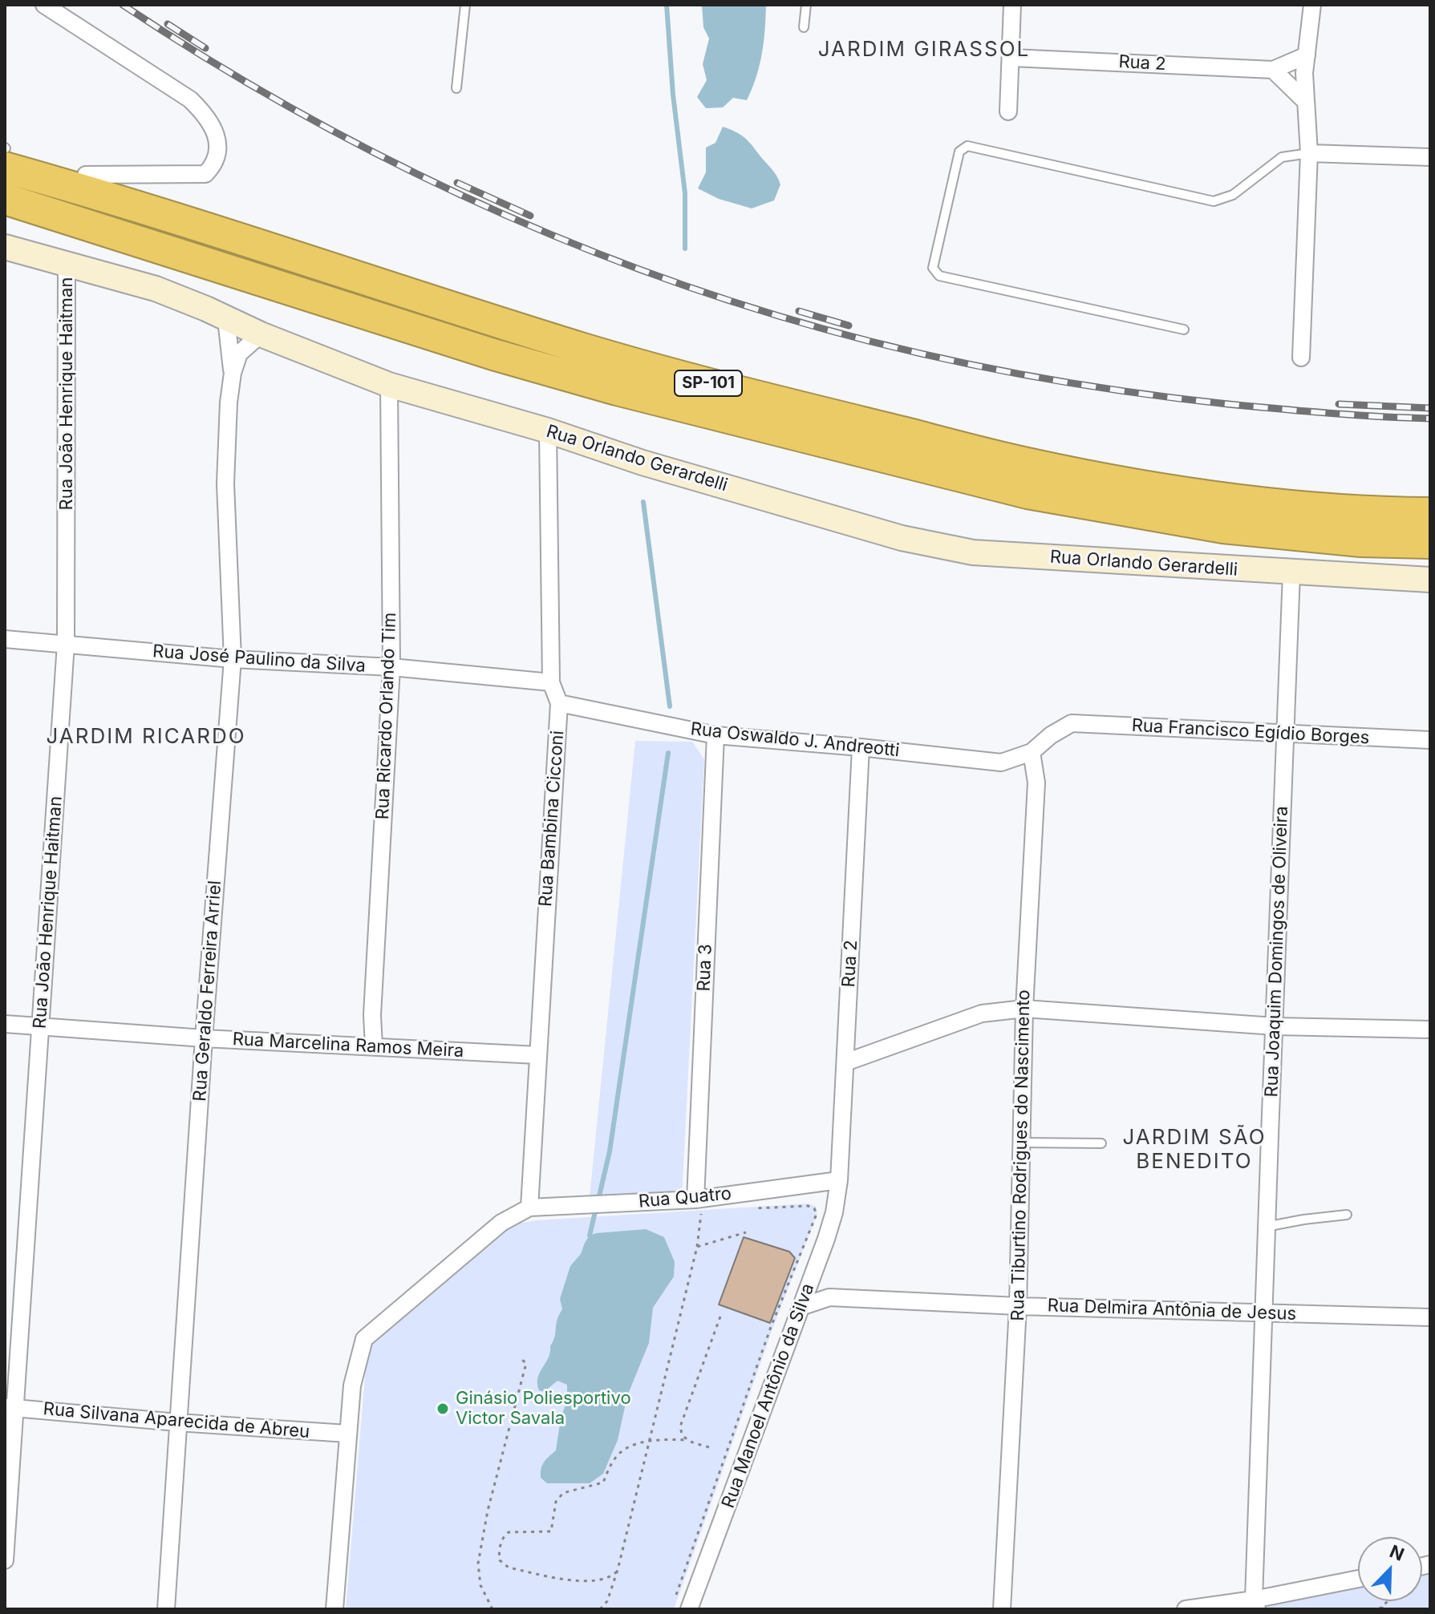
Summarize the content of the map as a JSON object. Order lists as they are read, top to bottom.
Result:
{
  "streets": {
    "highway": ["SP-101"],
    "street": [
      "Rua 2",
      "Rua João Henrique Haitman",
      "Rua Orlando Gerardelli",
      "Rua José Paulino da Silva",
      "Rua Ricardo Orlando Tim",
      "Rua Francisco Egídio Borges",
      "Rua Oswaldo J. Andreotti",
      "Rua Bambina Cicconi",
      "Rua Joaquim Domingos de Oliveira",
      "Rua 3",
      "Rua Geraldo Ferreira Arriel",
      "Rua Marcelina Ramos Meira",
      "Rua Tiburtino Rodrigues do Nascimento",
      "Rua Quatro",
      "Rua Delmira Antônia de Jesus",
      "Rua Manoel Antônio da Silva",
      "Rua Silvana Aparecida de Abreu"
    ]
  },
  "crossings": [
    ["Rua 2", "Rua Oswaldo J. Andreotti"],
    ["Rua 2", "Rua Quatro"],
    ["Rua 2", "Rua Manoel Antônio da Silva"],
    ["Rua João Henrique Haitman", "Rua Orlando Gerardelli"],
    ["Rua João Henrique Haitman", "Rua José Paulino da Silva"],
    ["Rua João Henrique Haitman", "Rua Marcelina Ramos Meira"],
    ["Rua João Henrique Haitman", "Rua Silvana Aparecida de Abreu"],
    ["Rua Orlando Gerardelli", "Rua Ricardo Orlando Tim"],
    ["Rua Orlando Gerardelli", "Rua Bambina Cicconi"],
    ["Rua Orlando Gerardelli", "Rua Joaquim Domingos de Oliveira"],
    ["Rua Orlando Gerardelli", "Rua Geraldo Ferreira Arriel"],
    ["Rua José Paulino da Silva", "Rua Ricardo Orlando Tim"],
    ["Rua José Paulino da Silva", "Rua Bambina Cicconi"],
    ["Rua José Paulino da Silva", "Rua Geraldo Ferreira Arriel"],
    ["Rua Ricardo Orlando Tim", "Rua Marcelina Ramos Meira"],
    ["Rua Francisco Egídio Borges", "Rua Oswaldo J. Andreotti"],
    ["Rua Francisco Egídio Borges", "Rua Joaquim Domingos de Oliveira"],
    ["Rua Francisco Egídio Borges", "Rua Tiburtino Rodrigues do Nascimento"],
    ["Rua Oswaldo J. Andreotti", "Rua Bambina Cicconi"],
    ["Rua Oswaldo J. Andreotti", "Rua 3"],
    ["Rua Oswaldo J. Andreotti", "Rua Tiburtino Rodrigues do Nascimento"],
    ["Rua Bambina Cicconi", "Rua Marcelina Ramos Meira"],
    ["Rua Bambina Cicconi", "Rua Quatro"],
    ["Rua Joaquim Domingos de Oliveira", "Rua Delmira Antônia de Jesus"],
    ["Rua 3", "Rua Quatro"],
    ["Rua Geraldo Ferreira Arriel", "Rua Marcelina Ramos Meira"],
    ["Rua Geraldo Ferreira Arriel", "Rua Silvana Aparecida de Abreu"],
    ["Rua Tiburtino Rodrigues do Nascimento", "Rua Delmira Antônia de Jesus"],
    ["Rua Quatro", "Rua Manoel Antônio da Silva"],
    ["Rua Delmira Antônia de Jesus", "Rua Manoel Antônio da Silva"]
  ],
  "districts": ["JARDIM GIRASSOL", "JARDIM RICARDO", "JARDIM SÃO BENEDITO"],
  "places": ["Ginásio Poliesportivo Victor Savala"],
  "north": "top right"
}
